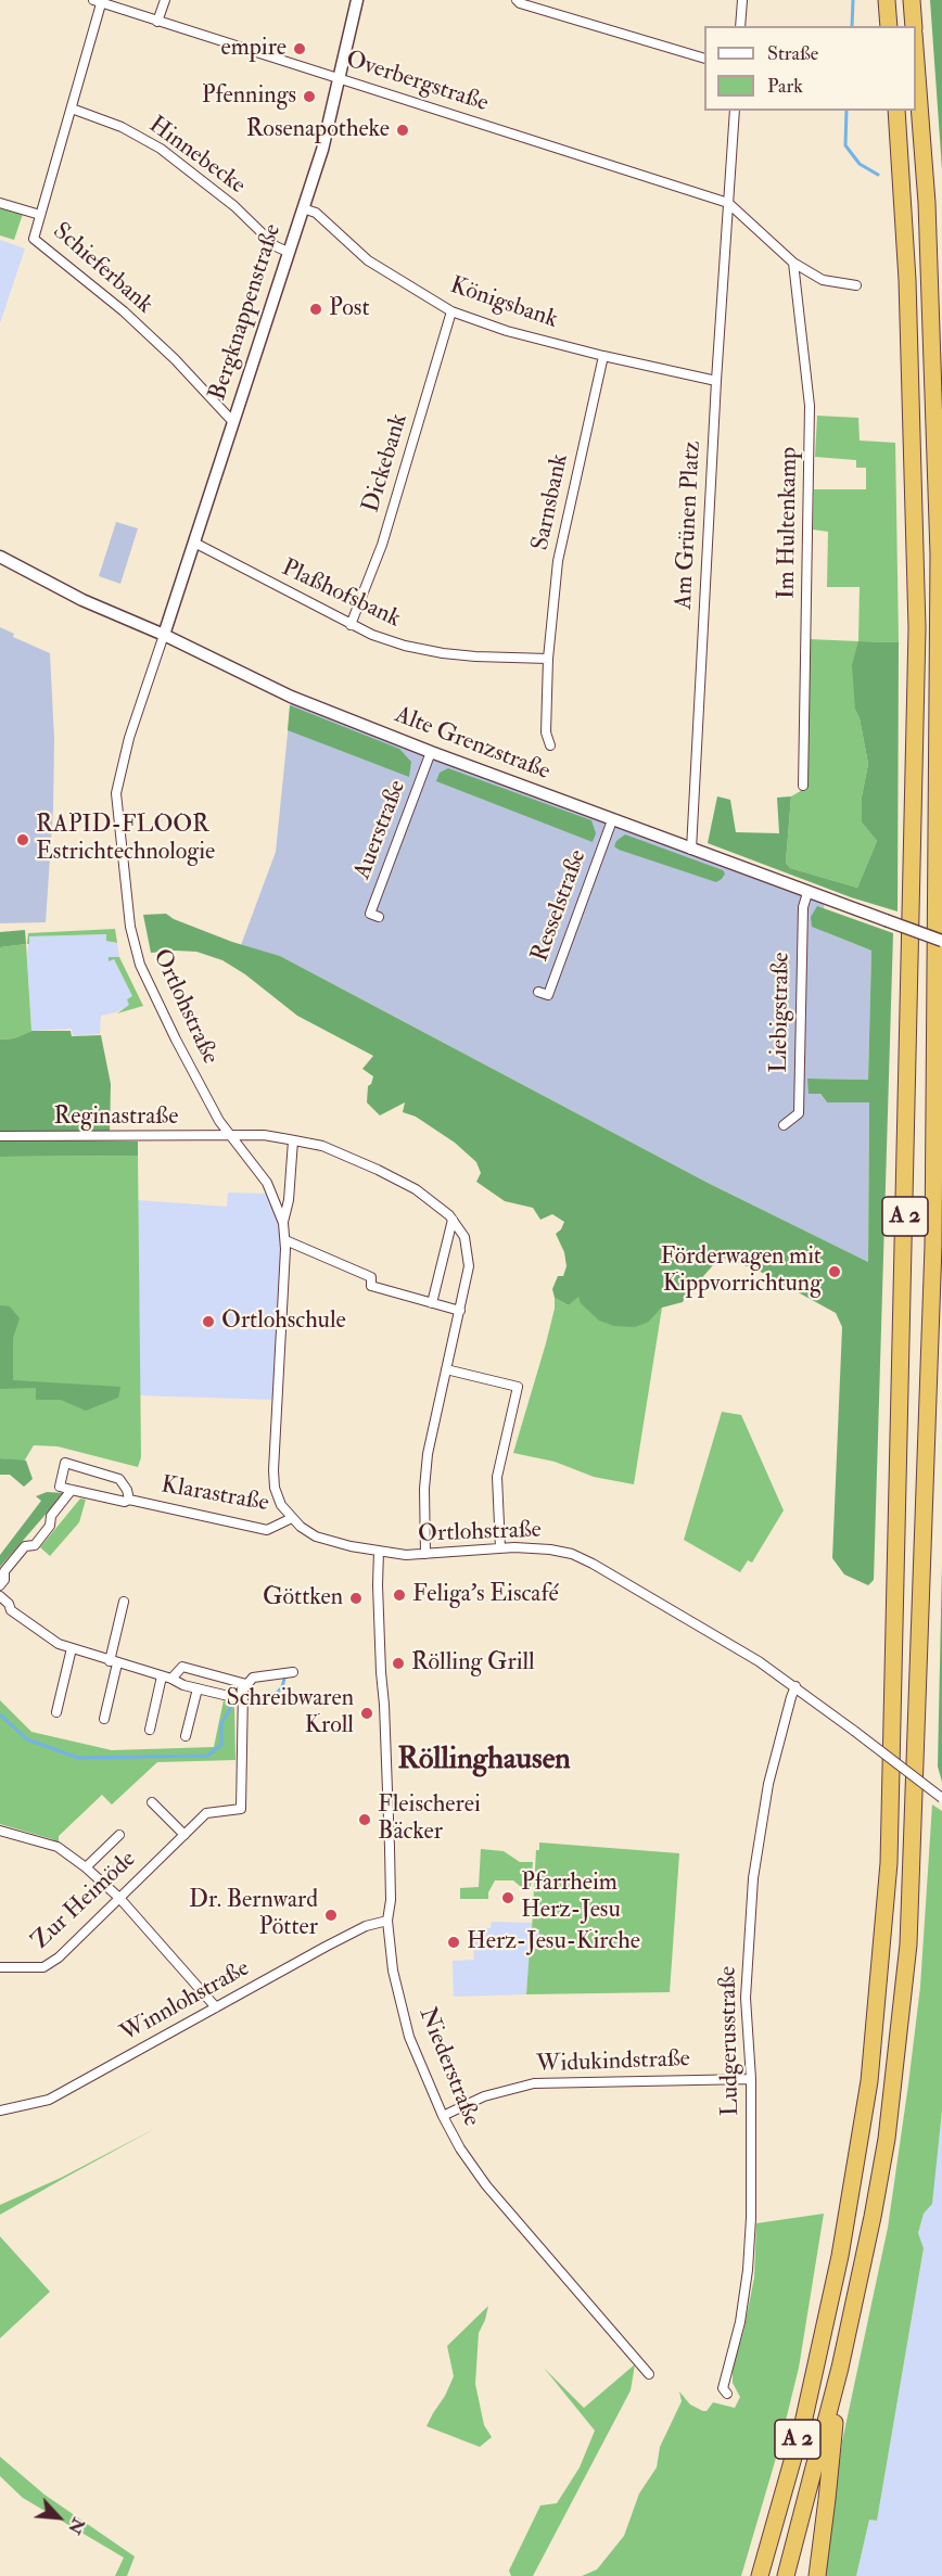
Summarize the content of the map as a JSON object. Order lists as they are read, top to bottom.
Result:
{
  "streets": {
    "highway": ["A 2"],
    "street": [
      "Overbergstraße",
      "Hinnebecke",
      "Schieferbank",
      "Königsbank",
      "Bergknappenstraße",
      "Dickebank",
      "Sarnsbank",
      "Im Hultenkamp",
      "Am Grünen Platz",
      "Plaßhofsbank",
      "Alte Grenzstraße",
      "Auerstraße",
      "Resselstraße",
      "Ortlohstraße",
      "Liebigstraße",
      "Reginastraße",
      "Klarastraße",
      "Zur Heimöde",
      "Winnlohstraße",
      "Ludgerusstraße",
      "Widukindstraße",
      "Niederstraße"
    ]
  },
  "crossings": [
    ["Overbergstraße", "Schieferbank"],
    ["Overbergstraße", "Bergknappenstraße"],
    ["Overbergstraße", "Am Grünen Platz"],
    ["Hinnebecke", "Schieferbank"],
    ["Hinnebecke", "Bergknappenstraße"],
    ["Schieferbank", "Bergknappenstraße"],
    ["Königsbank", "Bergknappenstraße"],
    ["Königsbank", "Dickebank"],
    ["Königsbank", "Sarnsbank"],
    ["Königsbank", "Am Grünen Platz"],
    ["Bergknappenstraße", "Plaßhofsbank"],
    ["Bergknappenstraße", "Alte Grenzstraße"],
    ["Bergknappenstraße", "Ortlohstraße"],
    ["Dickebank", "Plaßhofsbank"],
    ["Sarnsbank", "Plaßhofsbank"],
    ["Am Grünen Platz", "Alte Grenzstraße"],
    ["Alte Grenzstraße", "Auerstraße"],
    ["Alte Grenzstraße", "Resselstraße"],
    ["Alte Grenzstraße", "Ortlohstraße"],
    ["Alte Grenzstraße", "Liebigstraße"],
    ["Ortlohstraße", "Reginastraße"],
    ["Ortlohstraße", "Klarastraße"],
    ["Ortlohstraße", "Ludgerusstraße"],
    ["Ortlohstraße", "Niederstraße"],
    ["Winnlohstraße", "Niederstraße"],
    ["Ludgerusstraße", "Widukindstraße"],
    ["Widukindstraße", "Niederstraße"]
  ],
  "districts": ["Röllinghausen"],
  "places": [
    "empire",
    "Pfennings",
    "Rosenapotheke",
    "Post",
    "RAPID-FLOOR Estrichtechnologie",
    "Förderwagen mit Kippvorrichtung",
    "Ortlohschule",
    "Feliga's Eiscafé",
    "Göttken",
    "Rölling Grill",
    "Schreibwaren Kroll",
    "Fleischerei Bäcker",
    "Pfarrheim Herz-Jesu",
    "Dr. Bernward Pötter",
    "Herz-Jesu-Kirche"
  ],
  "legend": ["Straße", "Park"],
  "north": "bottom right"
}
